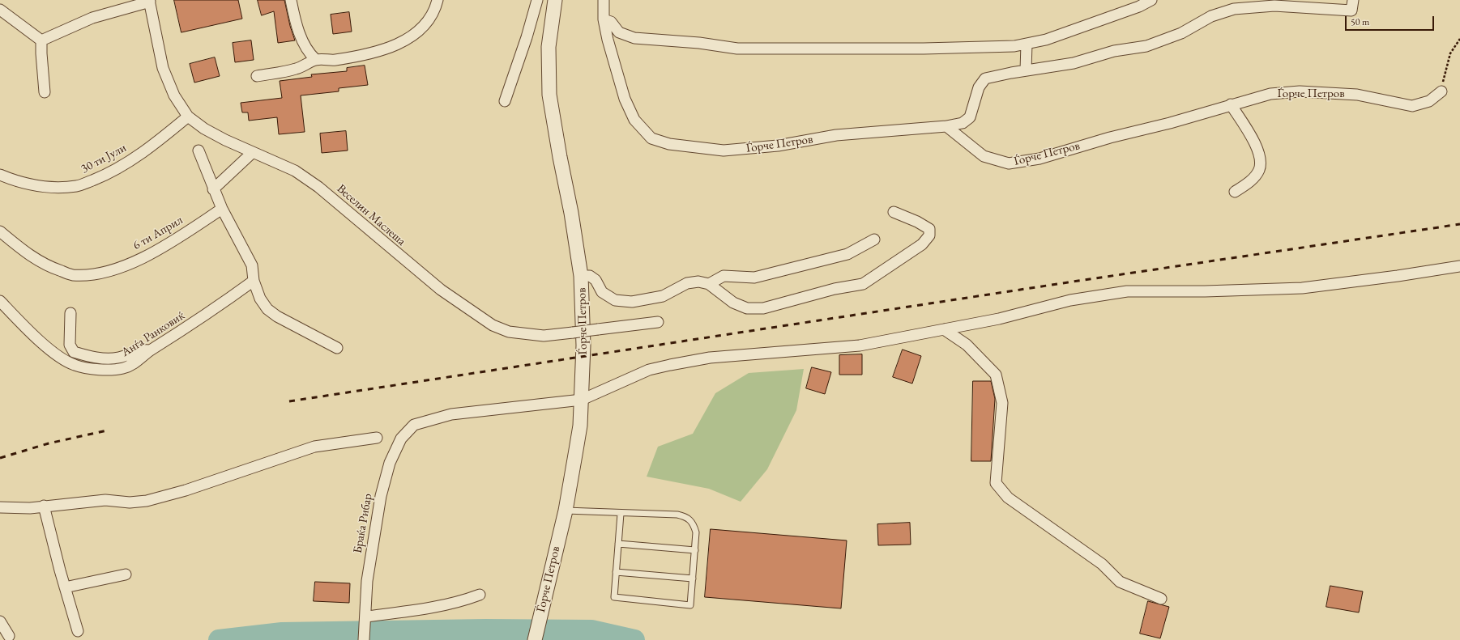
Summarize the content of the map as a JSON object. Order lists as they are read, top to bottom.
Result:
{
  "streets": {
    "street": [
      "Ѓорче Петров",
      "30 ти Јули",
      "Веселин Маслеша",
      "6 ти Април",
      "Анѓа Ранковиќ",
      "Браќа Рибар"
    ]
  },
  "crossings": [
    ["Ѓорче Петров", "Браќа Рибар"],
    ["30 ти Јули", "Веселин Маслеша"]
  ],
  "scale_bar": "50 m"
}
